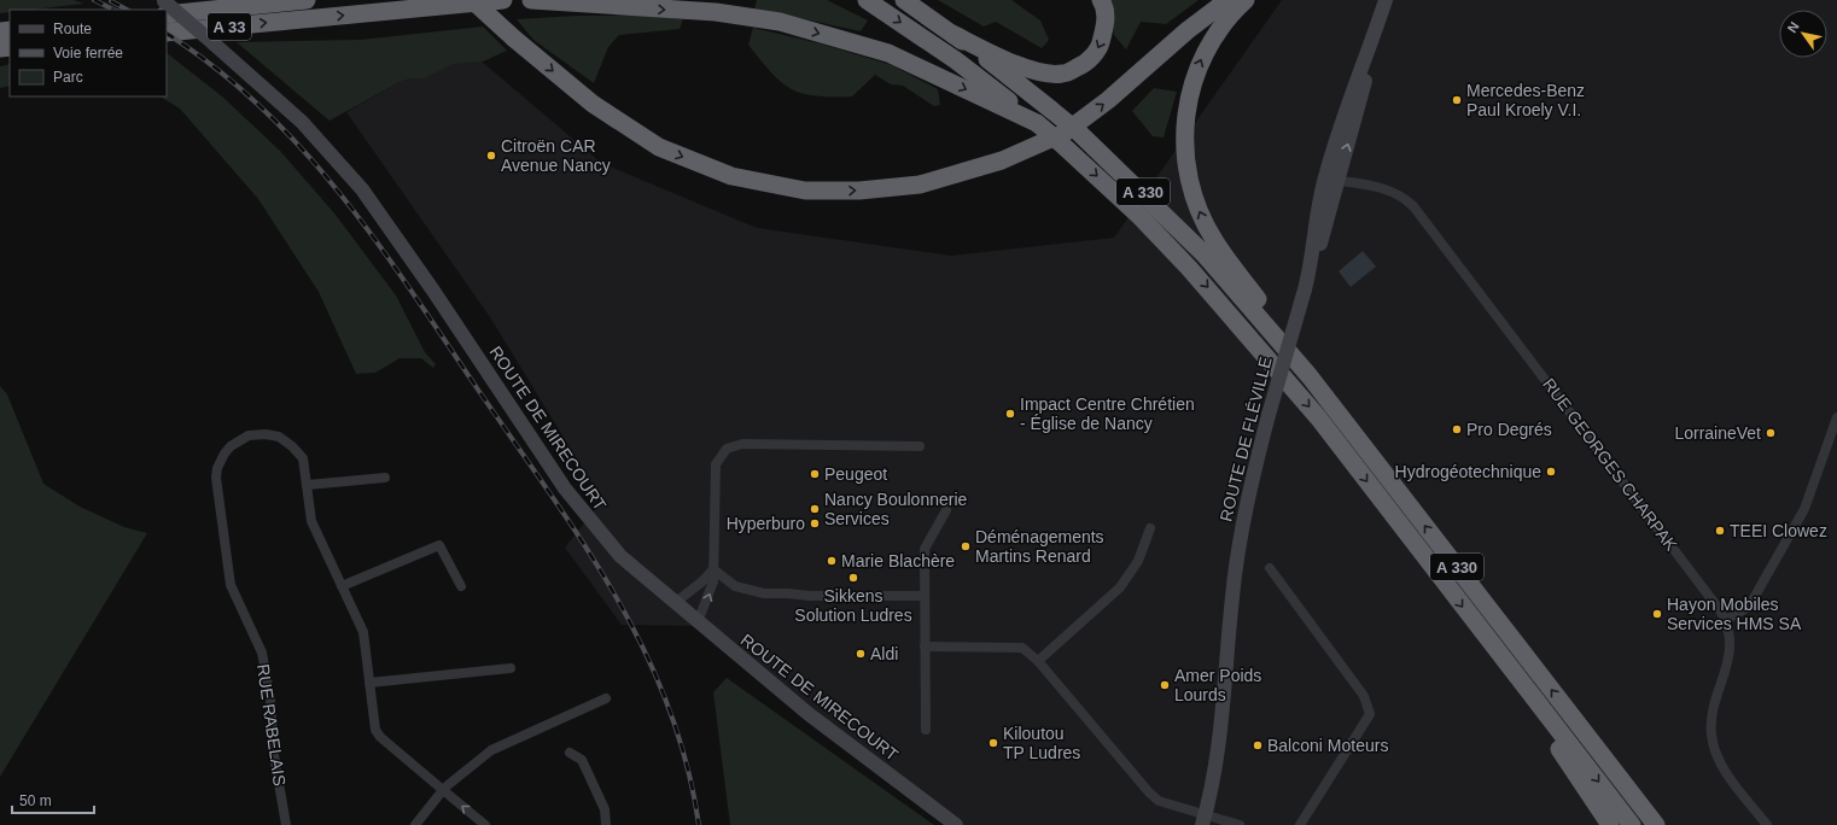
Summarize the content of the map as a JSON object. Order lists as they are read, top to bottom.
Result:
{
  "streets": {
    "highway": ["A 33", "A 330"],
    "main road": ["ROUTE DE MIRECOURT", "ROUTE DE FLÉVILLE"],
    "street": ["RUE GEORGES CHARPAK", "RUE RABELAIS"]
  },
  "crossings": [
    ["A 33", "ROUTE DE MIRECOURT"],
    ["ROUTE DE FLÉVILLE", "RUE GEORGES CHARPAK"]
  ],
  "places": [
    "Mercedes-Benz Paul Kroely V.I.",
    "Citroën CAR Avenue Nancy",
    "Impact Centre Chrétien - Église de Nancy",
    "Pro Degrés",
    "LorraineVet",
    "Hydrogéotechnique",
    "Peugeot",
    "Nancy Boulonnerie Services",
    "Hyperburo",
    "TEEI Clowez",
    "Déménagements Martins Renard",
    "Marie Blachère",
    "Sikkens Solution Ludres",
    "Hayon Mobiles Services HMS SA",
    "Aldi",
    "Amer Poids Lourds",
    "Kiloutou TP Ludres",
    "Balconi Moteurs"
  ],
  "legend": ["Route", "Voie ferrée", "Parc"],
  "scale_bar": "50 m",
  "north": "top left"
}
